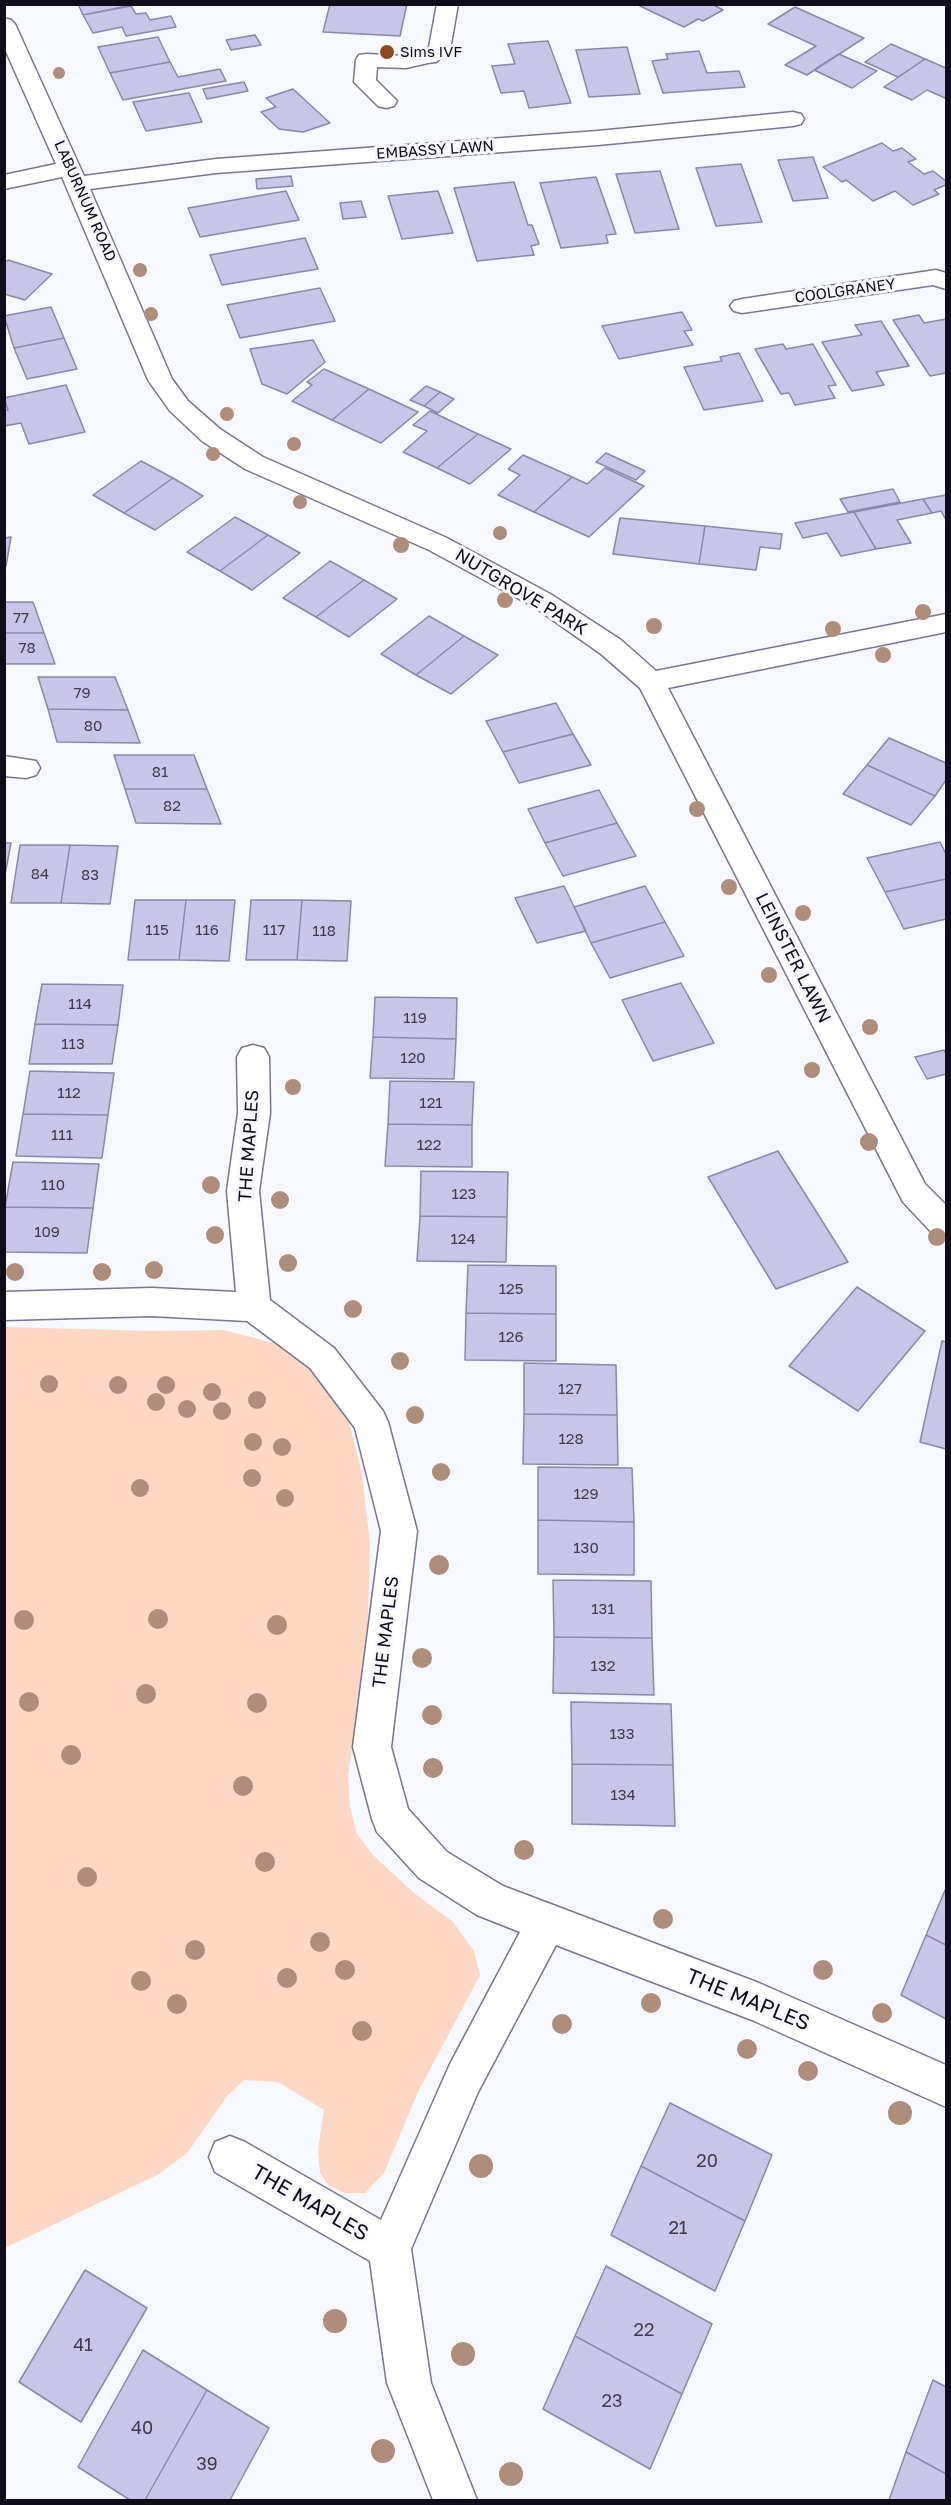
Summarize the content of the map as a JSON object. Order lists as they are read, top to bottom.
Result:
{
  "streets": {
    "street": [
      "EMBASSY LAWN",
      "LABURNUM ROAD",
      "COOLGRANEY",
      "NUTGROVE PARK",
      "LEINSTER LAWN",
      "THE MAPLES"
    ]
  },
  "crossings": [
    ["EMBASSY LAWN", "LABURNUM ROAD"],
    ["LABURNUM ROAD", "NUTGROVE PARK"],
    ["NUTGROVE PARK", "LEINSTER LAWN"]
  ],
  "places": ["Sims IVF"],
  "house_numbers": [
    "77",
    "78",
    "79",
    "80",
    "81",
    "82",
    "84",
    "83",
    "115",
    "116",
    "117",
    "118",
    "114",
    "119",
    "113",
    "120",
    "112",
    "121",
    "111",
    "122",
    "110",
    "123",
    "109",
    "124",
    "125",
    "126",
    "127",
    "128",
    "129",
    "130",
    "131",
    "132",
    "133",
    "134",
    "20",
    "21",
    "22",
    "41",
    "23",
    "40",
    "39"
  ]
}
